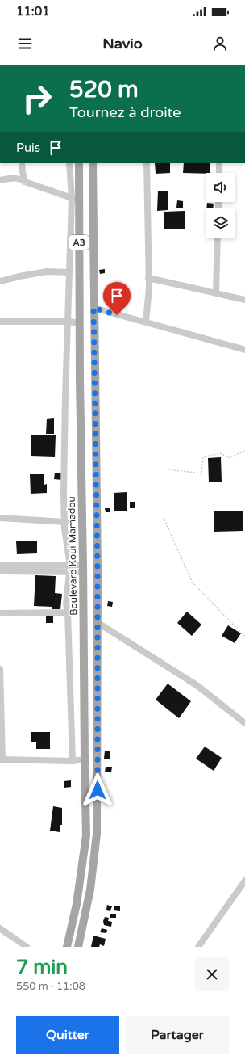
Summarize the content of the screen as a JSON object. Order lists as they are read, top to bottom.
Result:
{
  "streets": {
    "main road": ["A3", "Boulevard Koui Mamadou"]
  },
  "page": {
    "status": "11:01",
    "header": "Navio",
    "turn": ["520 m", "Tournez à droite"],
    "then": "Puis",
    "heading": ["7 min", "550 m · 11:08"],
    "buttons": ["Quitter", "Partager"]
  }
}
